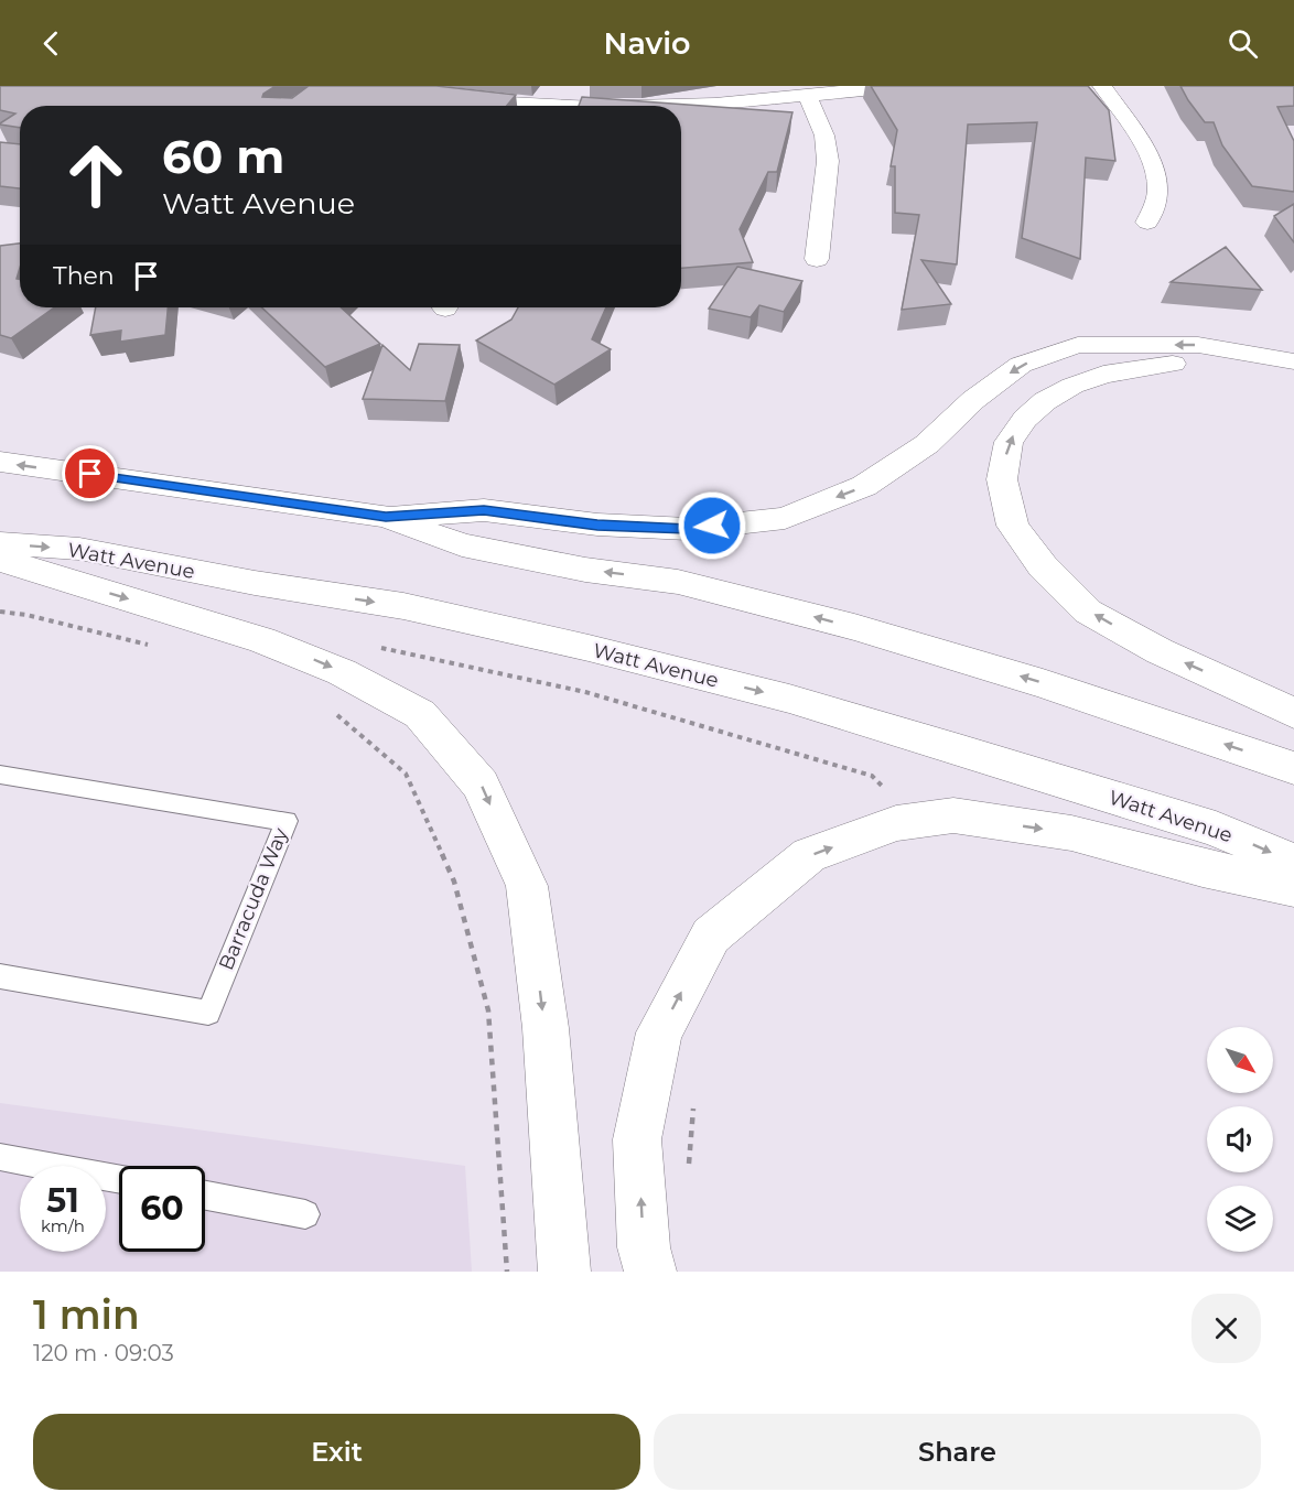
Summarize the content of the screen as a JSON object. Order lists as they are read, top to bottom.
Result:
{
  "streets": {
    "main road": ["Watt Avenue"],
    "lane": ["Barracuda Way"]
  },
  "north": "bottom right",
  "page": {
    "header": "Navio",
    "turn": ["60 m", "Watt Avenue"],
    "then": "Then",
    "speed": "51 km/h",
    "limit": "60",
    "heading": ["1 min", "120 m · 09:03"],
    "buttons": ["Exit", "Share"]
  }
}
